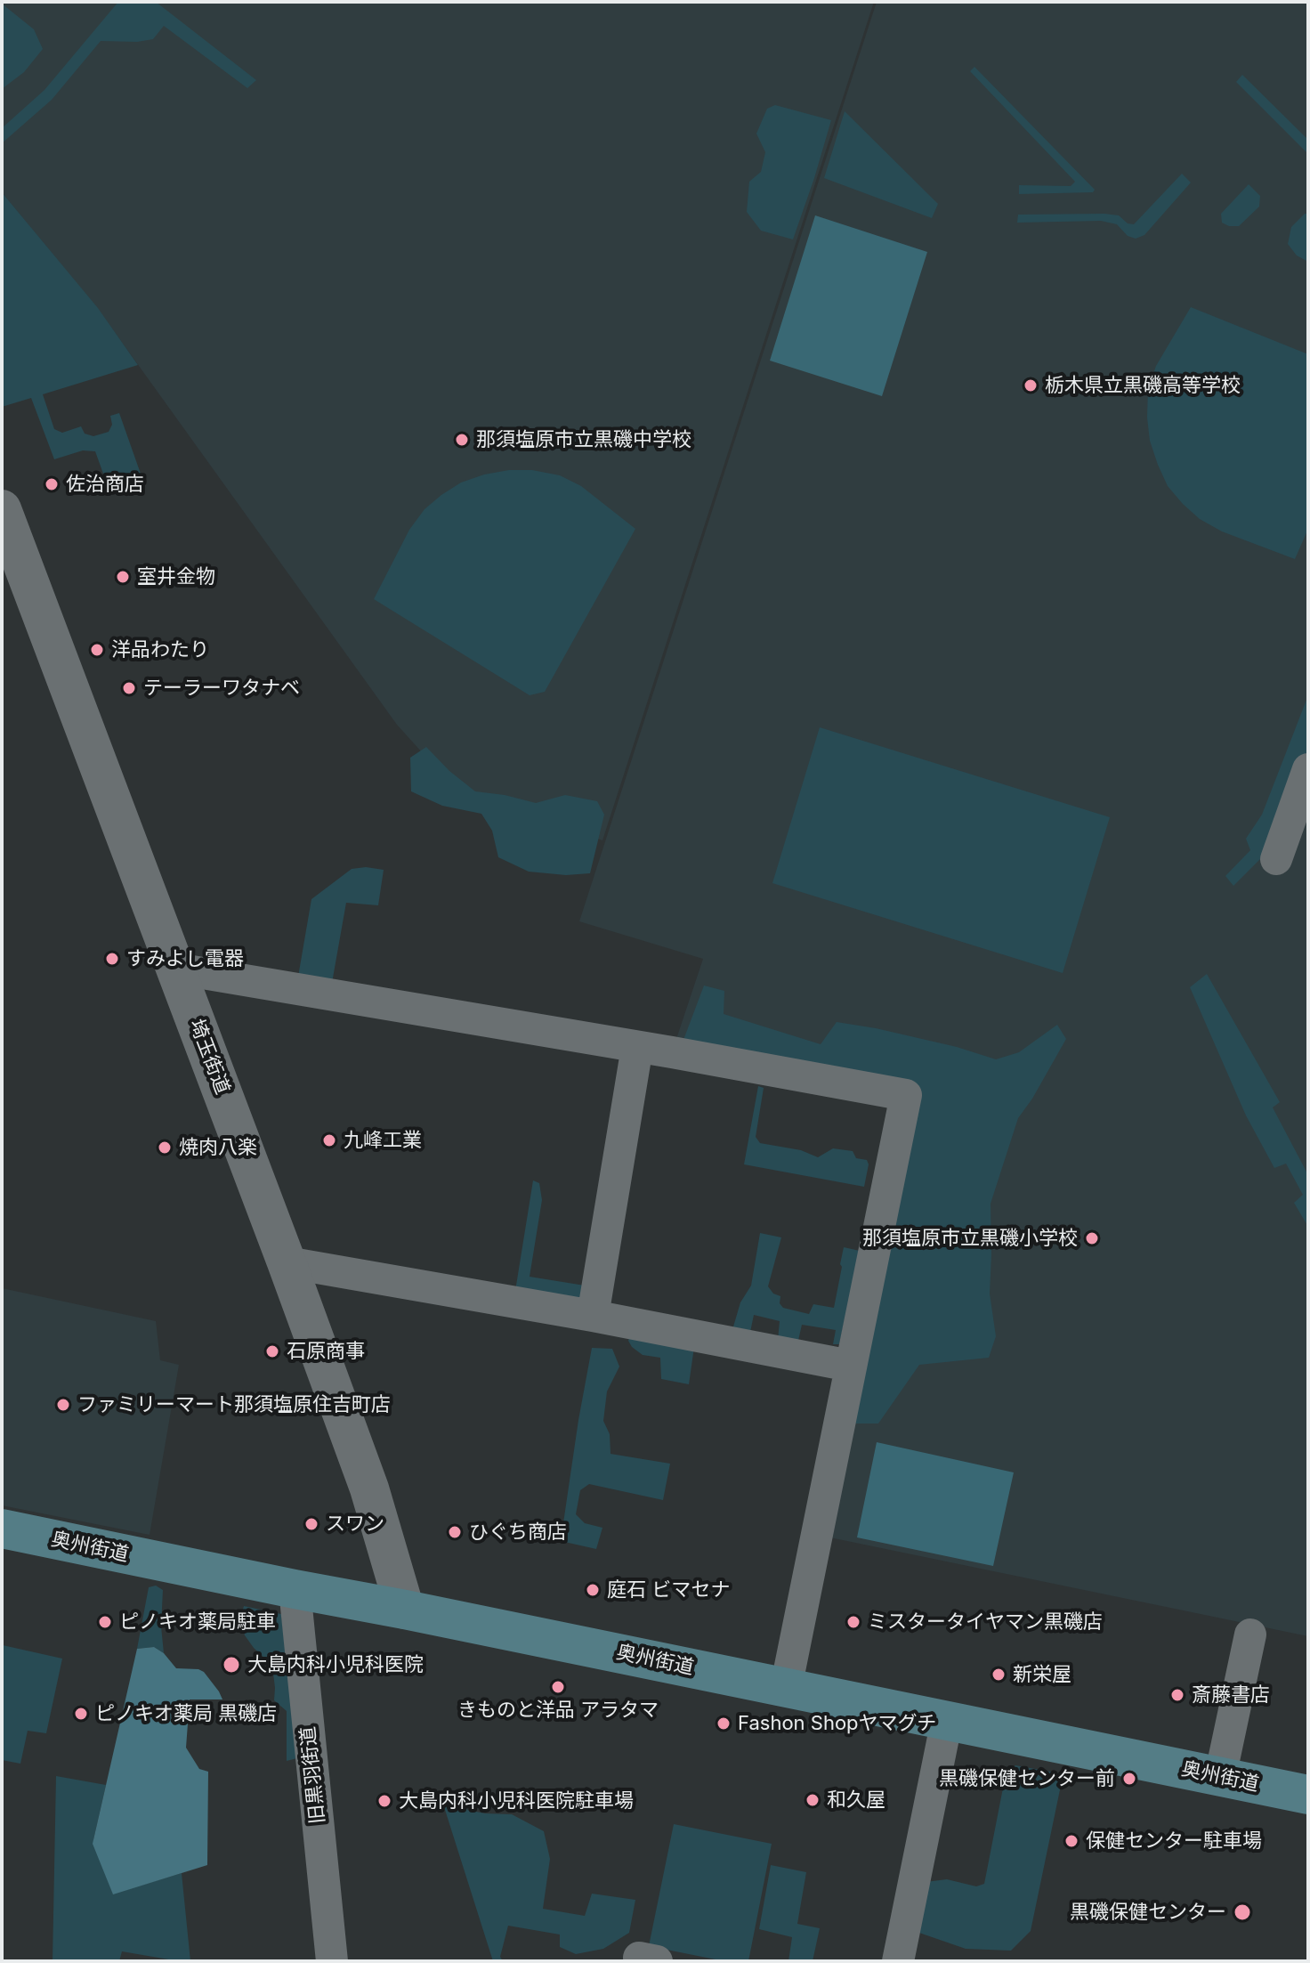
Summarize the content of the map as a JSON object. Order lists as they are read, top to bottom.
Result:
{
  "streets": {
    "main road": ["奥州街道"],
    "street": ["埼玉街道", "旧黒羽街道"]
  },
  "crossings": [
    ["埼玉街道", "奥州街道"],
    ["奥州街道", "旧黒羽街道"]
  ],
  "places": [
    "栃木県立黒磯高等学校",
    "那須塩原市立黒磯中学校",
    "佐治商店",
    "室井金物",
    "洋品わたり",
    "テーラーワタナベ",
    "すみよし電器",
    "九峰工業",
    "焼肉八楽",
    "那須塩原市立黒磯小学校",
    "石原商事",
    "ファミリーマート那須塩原住吉町店",
    "スワン",
    "ひぐち商店",
    "庭石 ビマセナ",
    "ピノキオ薬局駐車",
    "ミスタータイヤマン黒磯店",
    "大島内科小児科医院",
    "新栄屋",
    "きものと洋品 アラタマ",
    "斎藤書店",
    "ピノキオ薬局 黒磯店",
    "Fashon Shopヤマグチ",
    "黒磯保健センター前",
    "和久屋",
    "大島内科小児科医院駐車場",
    "保健センター駐車場",
    "黒磯保健センター"
  ]
}
